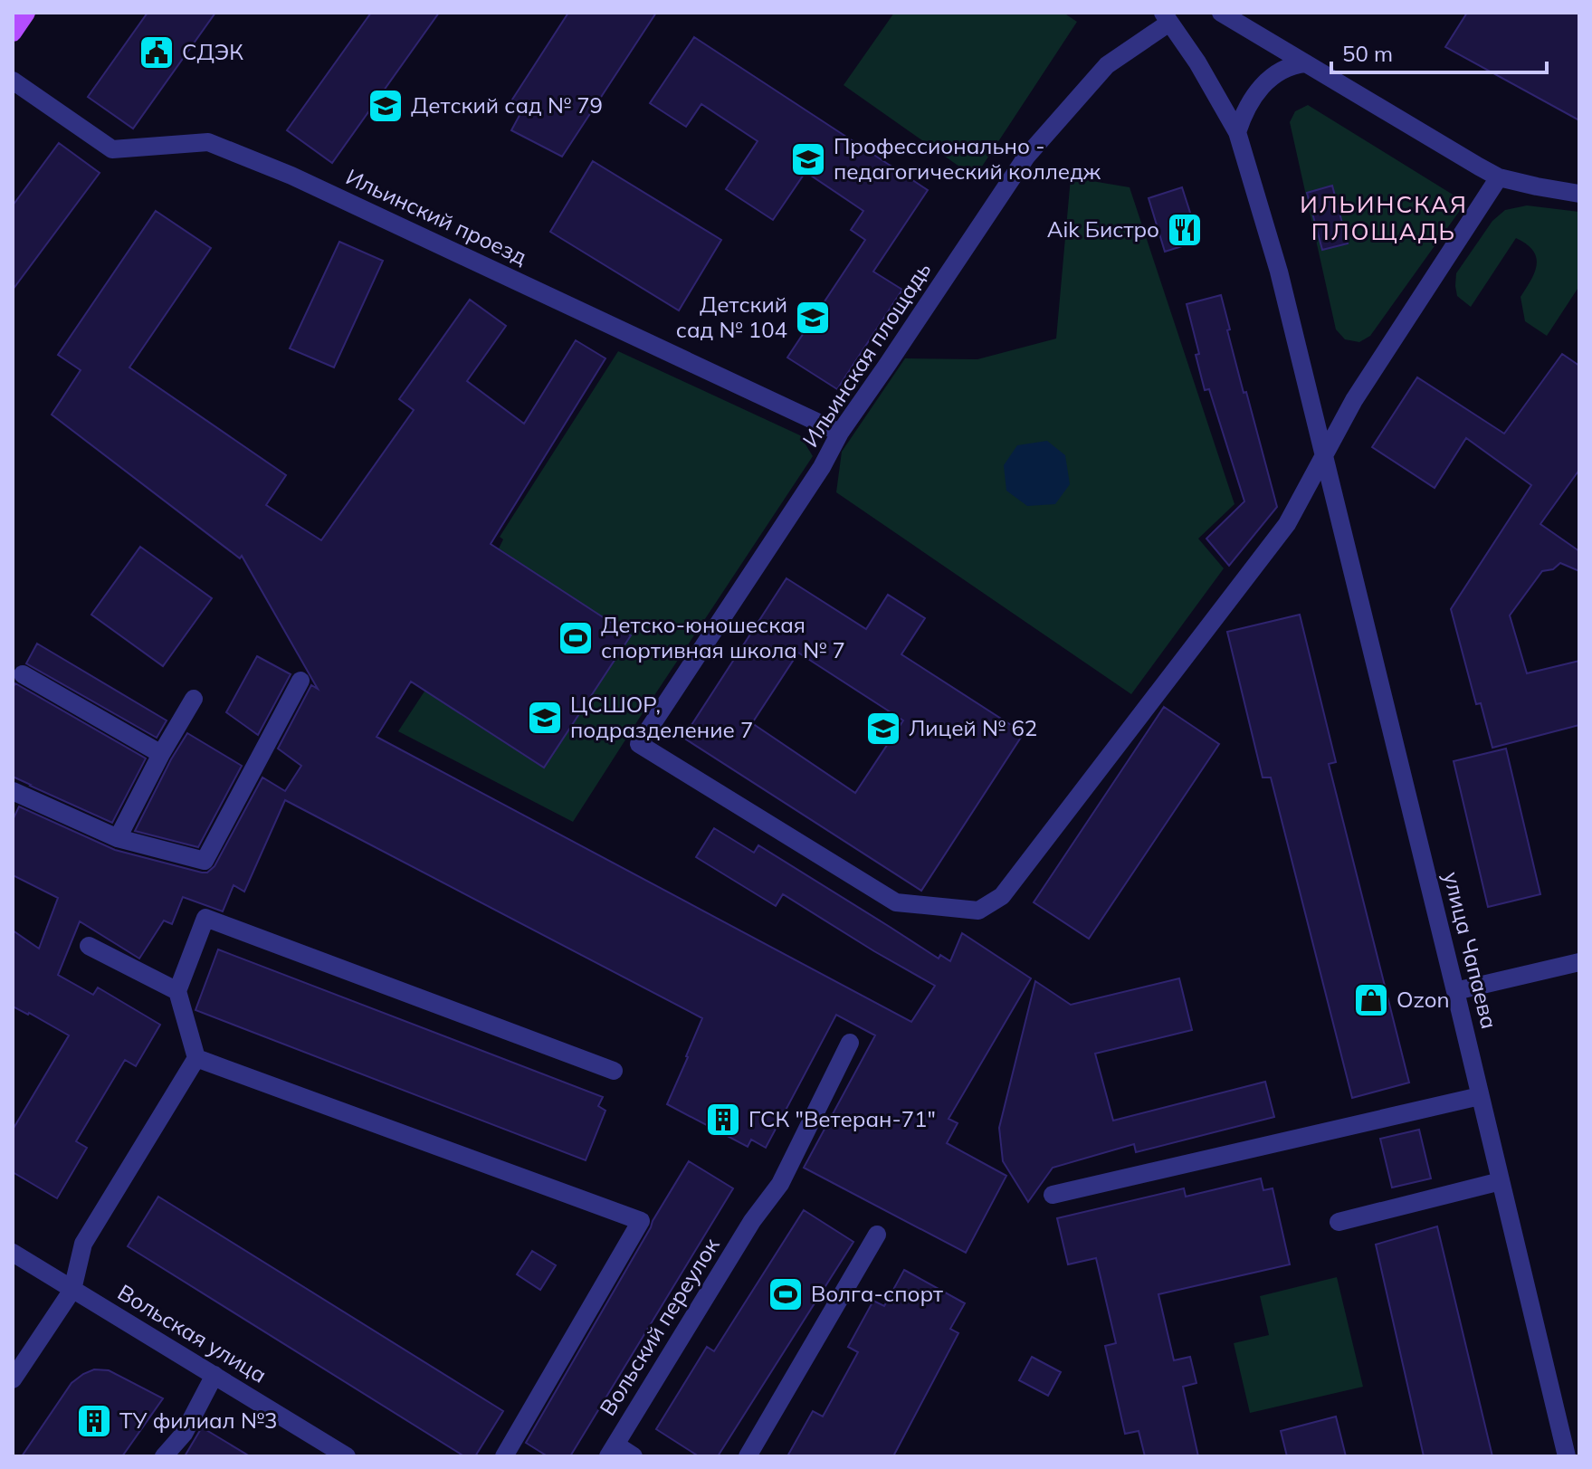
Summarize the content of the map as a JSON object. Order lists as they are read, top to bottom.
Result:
{
  "streets": {
    "street": [
      "Ильинский проезд",
      "Ильинская площадь",
      "улица Чапаева",
      "Вольский переулок",
      "Вольская улица"
    ]
  },
  "crossings": [
    ["Ильинский проезд", "Ильинская площадь"],
    ["Ильинская площадь", "улица Чапаева"]
  ],
  "districts": ["ИЛЬИНСКАЯ ПЛОЩАДЬ"],
  "places": {
    "public building": ["СДЭК"],
    "school or university": [
      "Детский сад № 79",
      "Профессионально - педагогический колледж",
      "Детский сад № 104",
      "ЦСШОР, подразделение 7",
      "Лицей № 62"
    ],
    "restaurant": ["Aik Бистро"],
    "sports": ["Детско-юношеская спортивная школа № 7", "Волга-спорт"],
    "shop": ["Ozon"],
    "building": ["ГСК \"Ветеран-71\"", "ТУ филиал №3"]
  },
  "scale_bar": "50 m"
}
